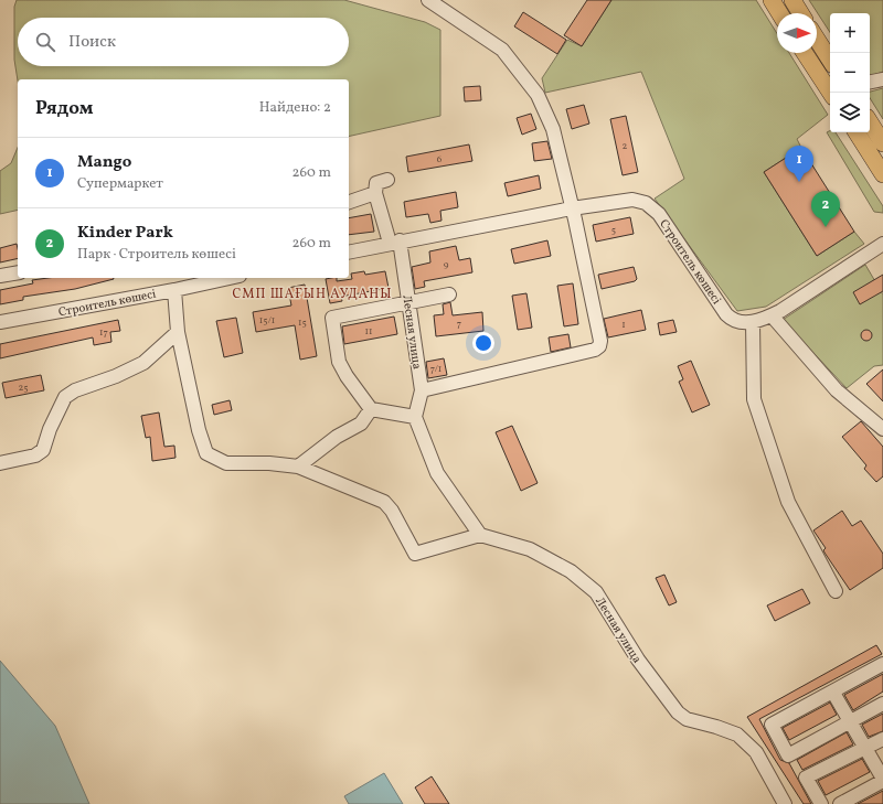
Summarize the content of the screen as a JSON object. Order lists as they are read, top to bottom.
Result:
{
  "streets": {
    "street": ["Строитель көшесі", "Лесная улица"]
  },
  "crossings": [
    ["Строитель көшесі", "Лесная улица"]
  ],
  "districts": ["СМП ШАҒЫН АУДАНЫ"],
  "house_numbers": [
    "2",
    "6",
    "5",
    "9",
    "15/1",
    "15",
    "7",
    "1",
    "11",
    "17",
    "7/1",
    "25"
  ],
  "north": "right",
  "page": {
    "map_buttons": ["+", "−"],
    "search": "Поиск",
    "heading": ["Рядом", "Найдено: 2"],
    "list": [
      {
        "mark": "1",
        "name": "Mango",
        "note": "Супермаркет",
        "value": "260 m"
      },
      {
        "mark": "2",
        "name": "Kinder Park",
        "note": "Парк · Строитель көшесі",
        "value": "260 m"
      }
    ],
    "pins": ["1", "2"]
  }
}
